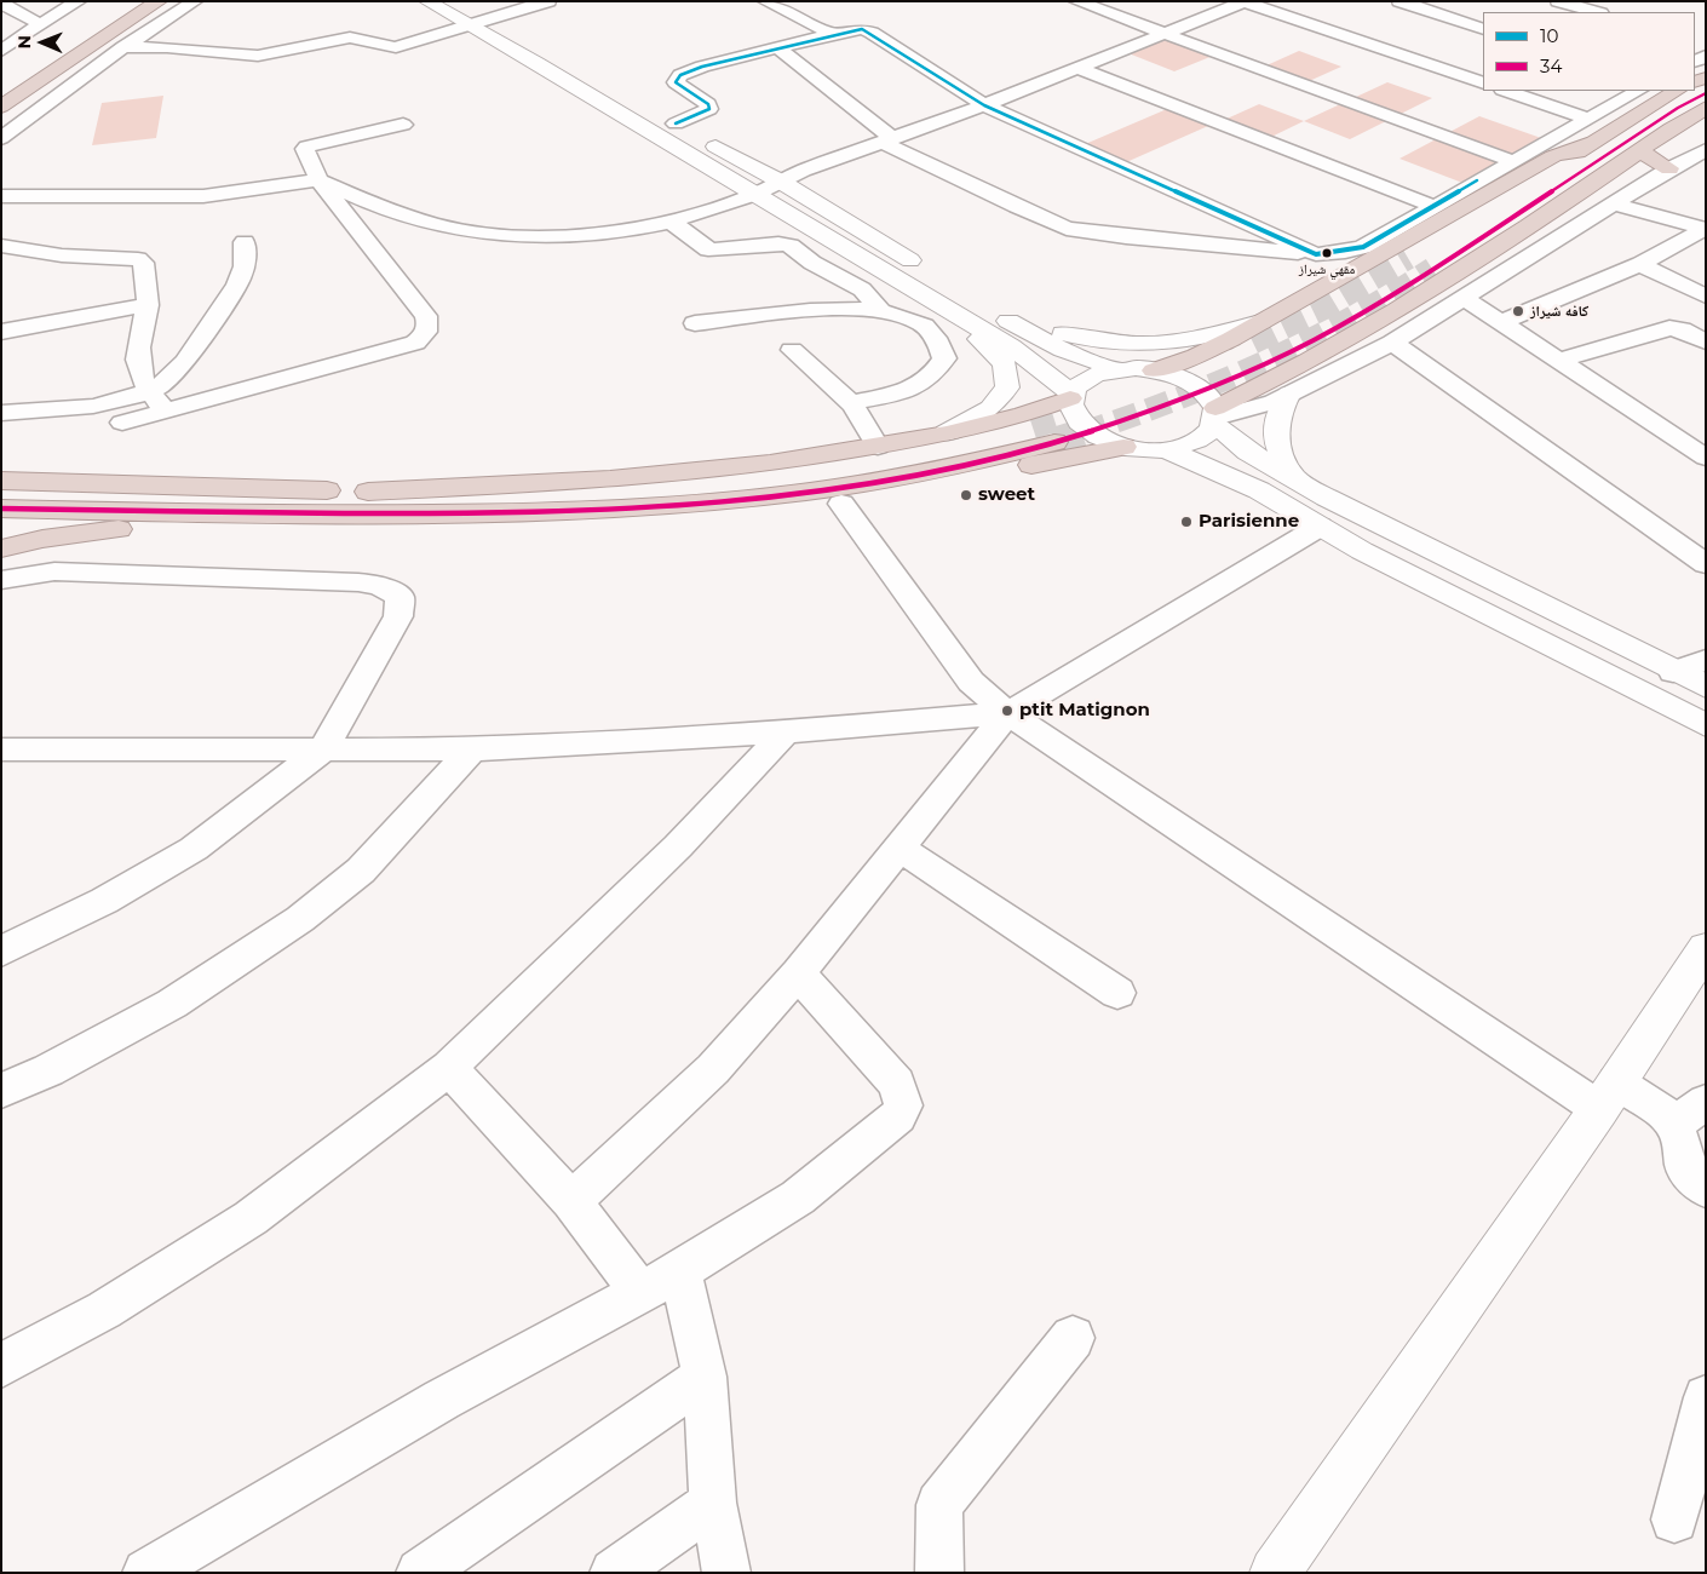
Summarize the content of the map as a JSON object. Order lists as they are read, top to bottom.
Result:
{
  "places": [
    "مقهي شيراز",
    "کافه شيراز",
    "sweet",
    "Parisienne",
    "ptit Matignon"
  ],
  "lines": ["transit line 10", "transit line 34"],
  "legend": ["10", "34"],
  "north": "left"
}
